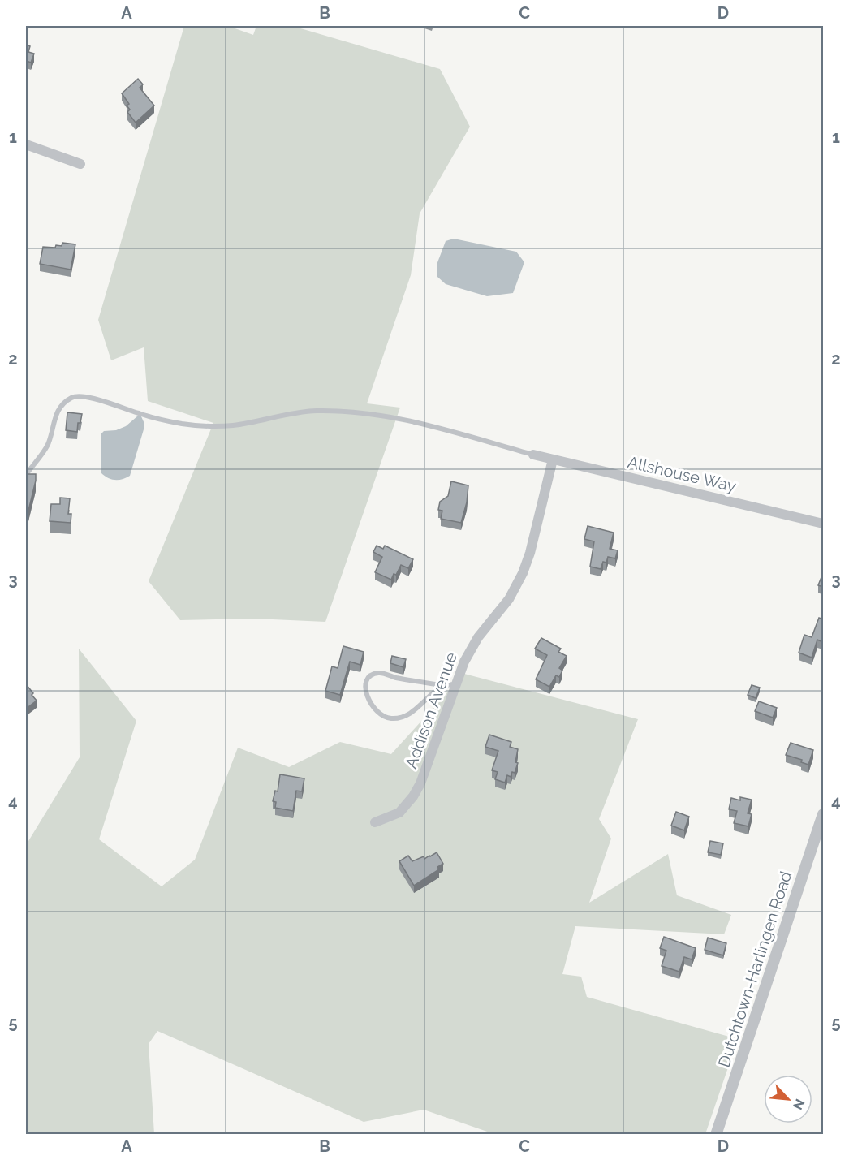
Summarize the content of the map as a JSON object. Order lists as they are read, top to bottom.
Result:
{
  "streets": {
    "street": ["Allshouse Way", "Addison Avenue", "Dutchtown-Harlingen Road"]
  },
  "crossings": [
    ["Allshouse Way", "Addison Avenue"]
  ],
  "north": "bottom right",
  "grid": {
    "columns": [
      "A",
      "B",
      "C",
      "D"
    ],
    "rows": [
      "1",
      "2",
      "3",
      "4",
      "5"
    ]
  }
}
